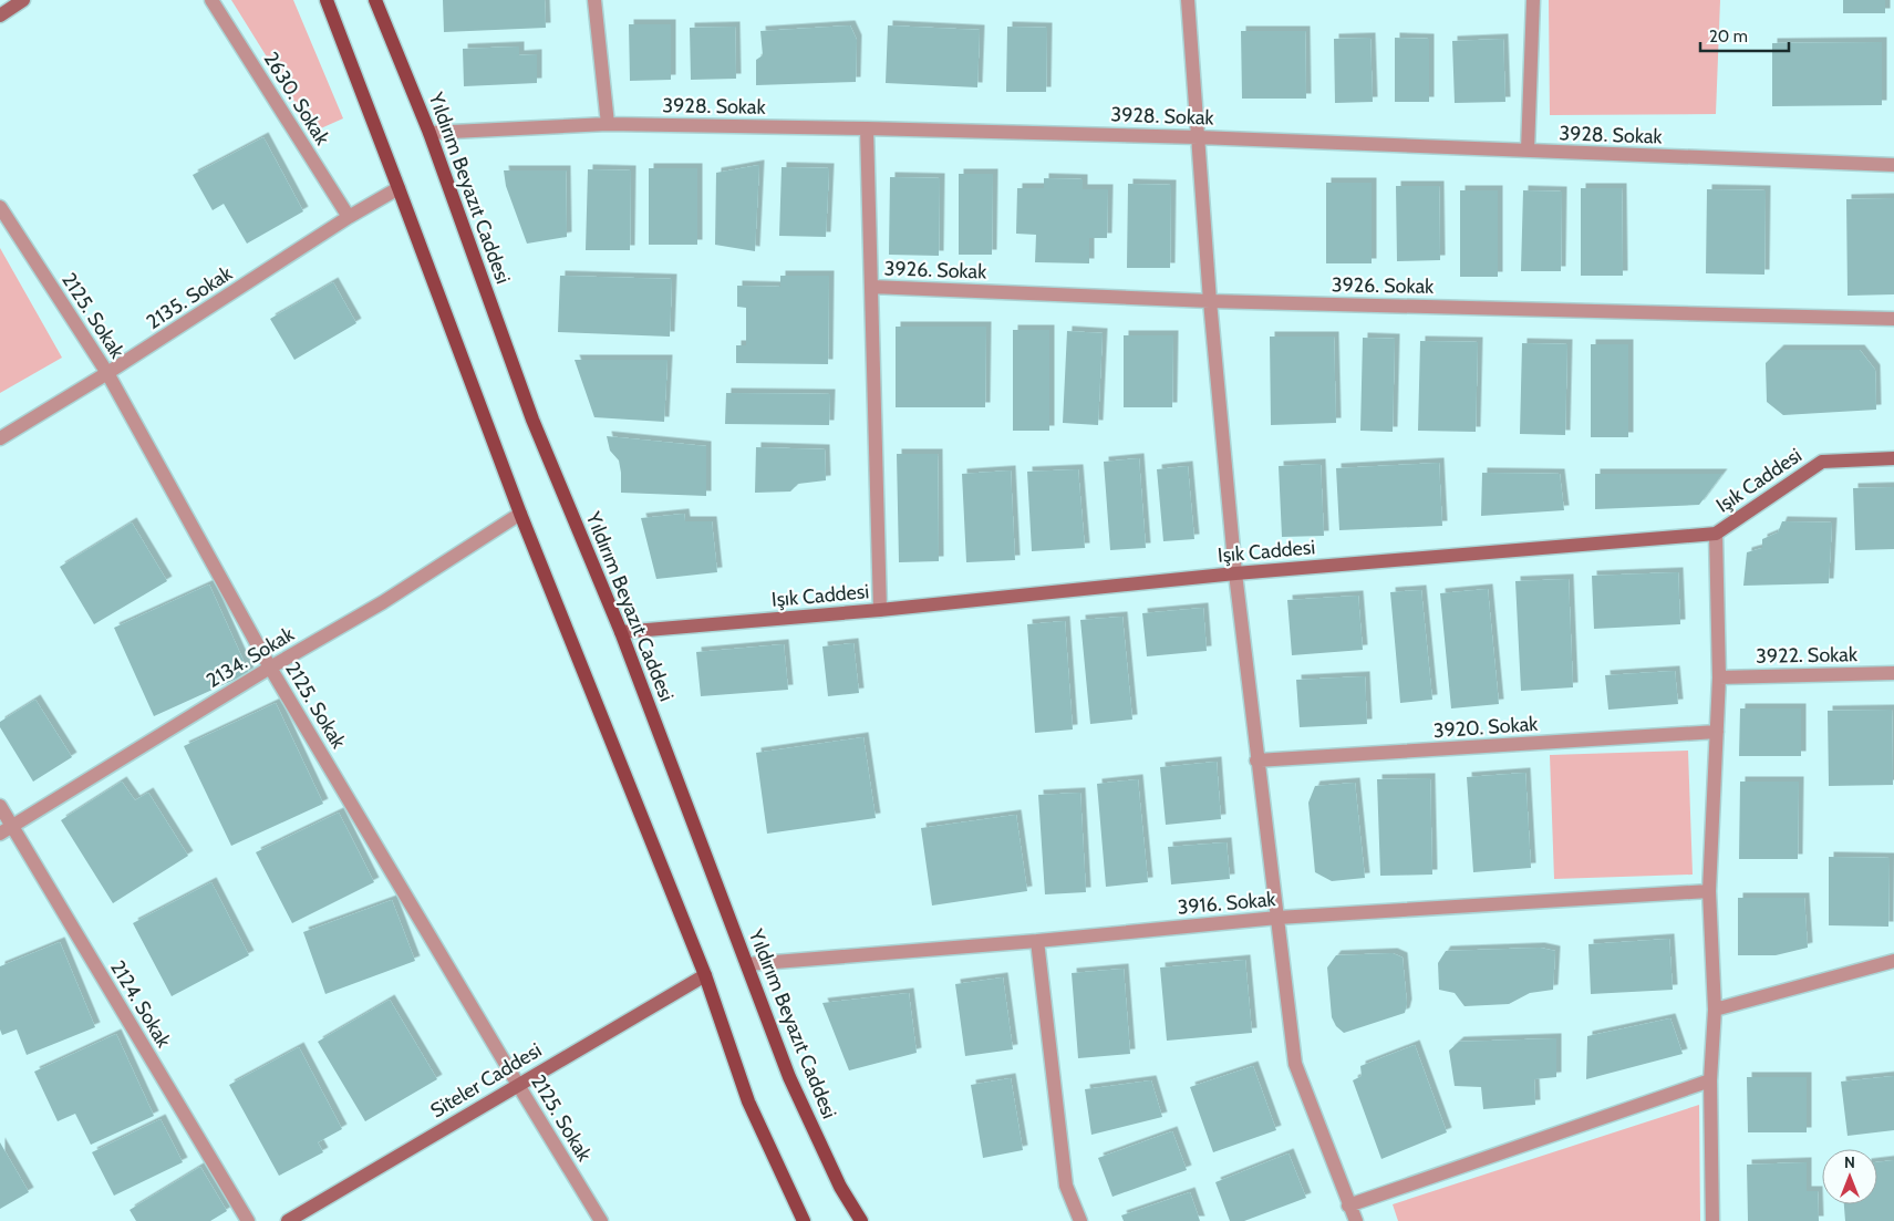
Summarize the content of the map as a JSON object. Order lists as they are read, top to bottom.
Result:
{
  "streets": {
    "main road": ["Yıldırım Beyazıt Caddesi"],
    "street": [
      "2630. Sokak",
      "3928. Sokak",
      "3926. Sokak",
      "2135. Sokak",
      "2125. Sokak",
      "Işık Caddesi",
      "3922. Sokak",
      "2134. Sokak",
      "3920. Sokak",
      "3916. Sokak",
      "2124. Sokak",
      "Siteler Caddesi"
    ]
  },
  "crossings": [
    ["2630. Sokak", "2135. Sokak"],
    ["3928. Sokak", "Yıldırım Beyazıt Caddesi"],
    ["Yıldırım Beyazıt Caddesi", "Işık Caddesi"],
    ["Yıldırım Beyazıt Caddesi", "3916. Sokak"],
    ["2135. Sokak", "2125. Sokak"],
    ["2125. Sokak", "2134. Sokak"],
    ["2125. Sokak", "Siteler Caddesi"],
    ["2134. Sokak", "2124. Sokak"]
  ],
  "scale_bar": "20 m",
  "north": "top"
}
